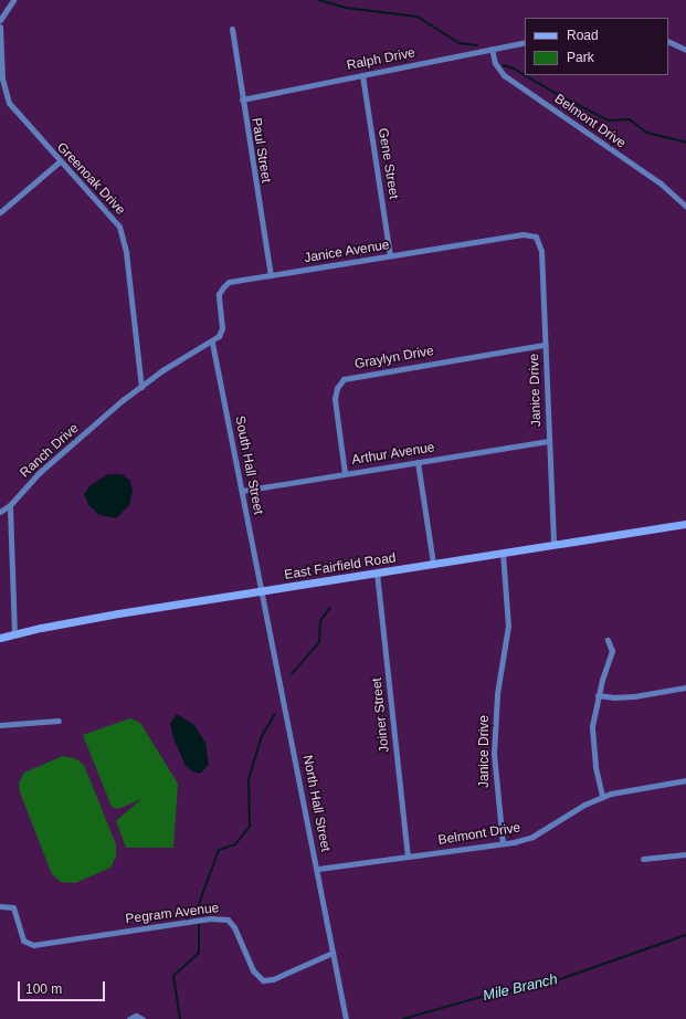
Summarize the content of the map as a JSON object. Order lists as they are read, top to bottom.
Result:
{
  "streets": {
    "main road": ["East Fairfield Road"],
    "street": [
      "Ralph Drive",
      "Belmont Drive",
      "Paul Street",
      "Gene Street",
      "Greenoak Drive",
      "Janice Avenue",
      "Graylyn Drive",
      "Janice Drive",
      "Ranch Drive",
      "Arthur Avenue",
      "South Hall Street",
      "Joiner Street",
      "North Hall Street",
      "Pegram Avenue"
    ]
  },
  "crossings": [
    ["Ralph Drive", "Belmont Drive"],
    ["Ralph Drive", "Paul Street"],
    ["Ralph Drive", "Gene Street"],
    ["Belmont Drive", "Janice Drive"],
    ["Belmont Drive", "Joiner Street"],
    ["Belmont Drive", "North Hall Street"],
    ["Paul Street", "Janice Avenue"],
    ["Gene Street", "Janice Avenue"],
    ["Greenoak Drive", "Ranch Drive"],
    ["Janice Avenue", "Janice Drive"],
    ["Janice Avenue", "Ranch Drive"],
    ["Janice Avenue", "South Hall Street"],
    ["Graylyn Drive", "Janice Drive"],
    ["Graylyn Drive", "Arthur Avenue"],
    ["Janice Drive", "Arthur Avenue"],
    ["Janice Drive", "East Fairfield Road"],
    ["Ranch Drive", "South Hall Street"],
    ["Arthur Avenue", "South Hall Street"],
    ["South Hall Street", "East Fairfield Road"],
    ["South Hall Street", "North Hall Street"],
    ["East Fairfield Road", "Joiner Street"],
    ["East Fairfield Road", "North Hall Street"],
    ["North Hall Street", "Pegram Avenue"]
  ],
  "water": ["Mile Branch"],
  "legend": ["Road", "Park"],
  "scale_bar": "100 m"
}
